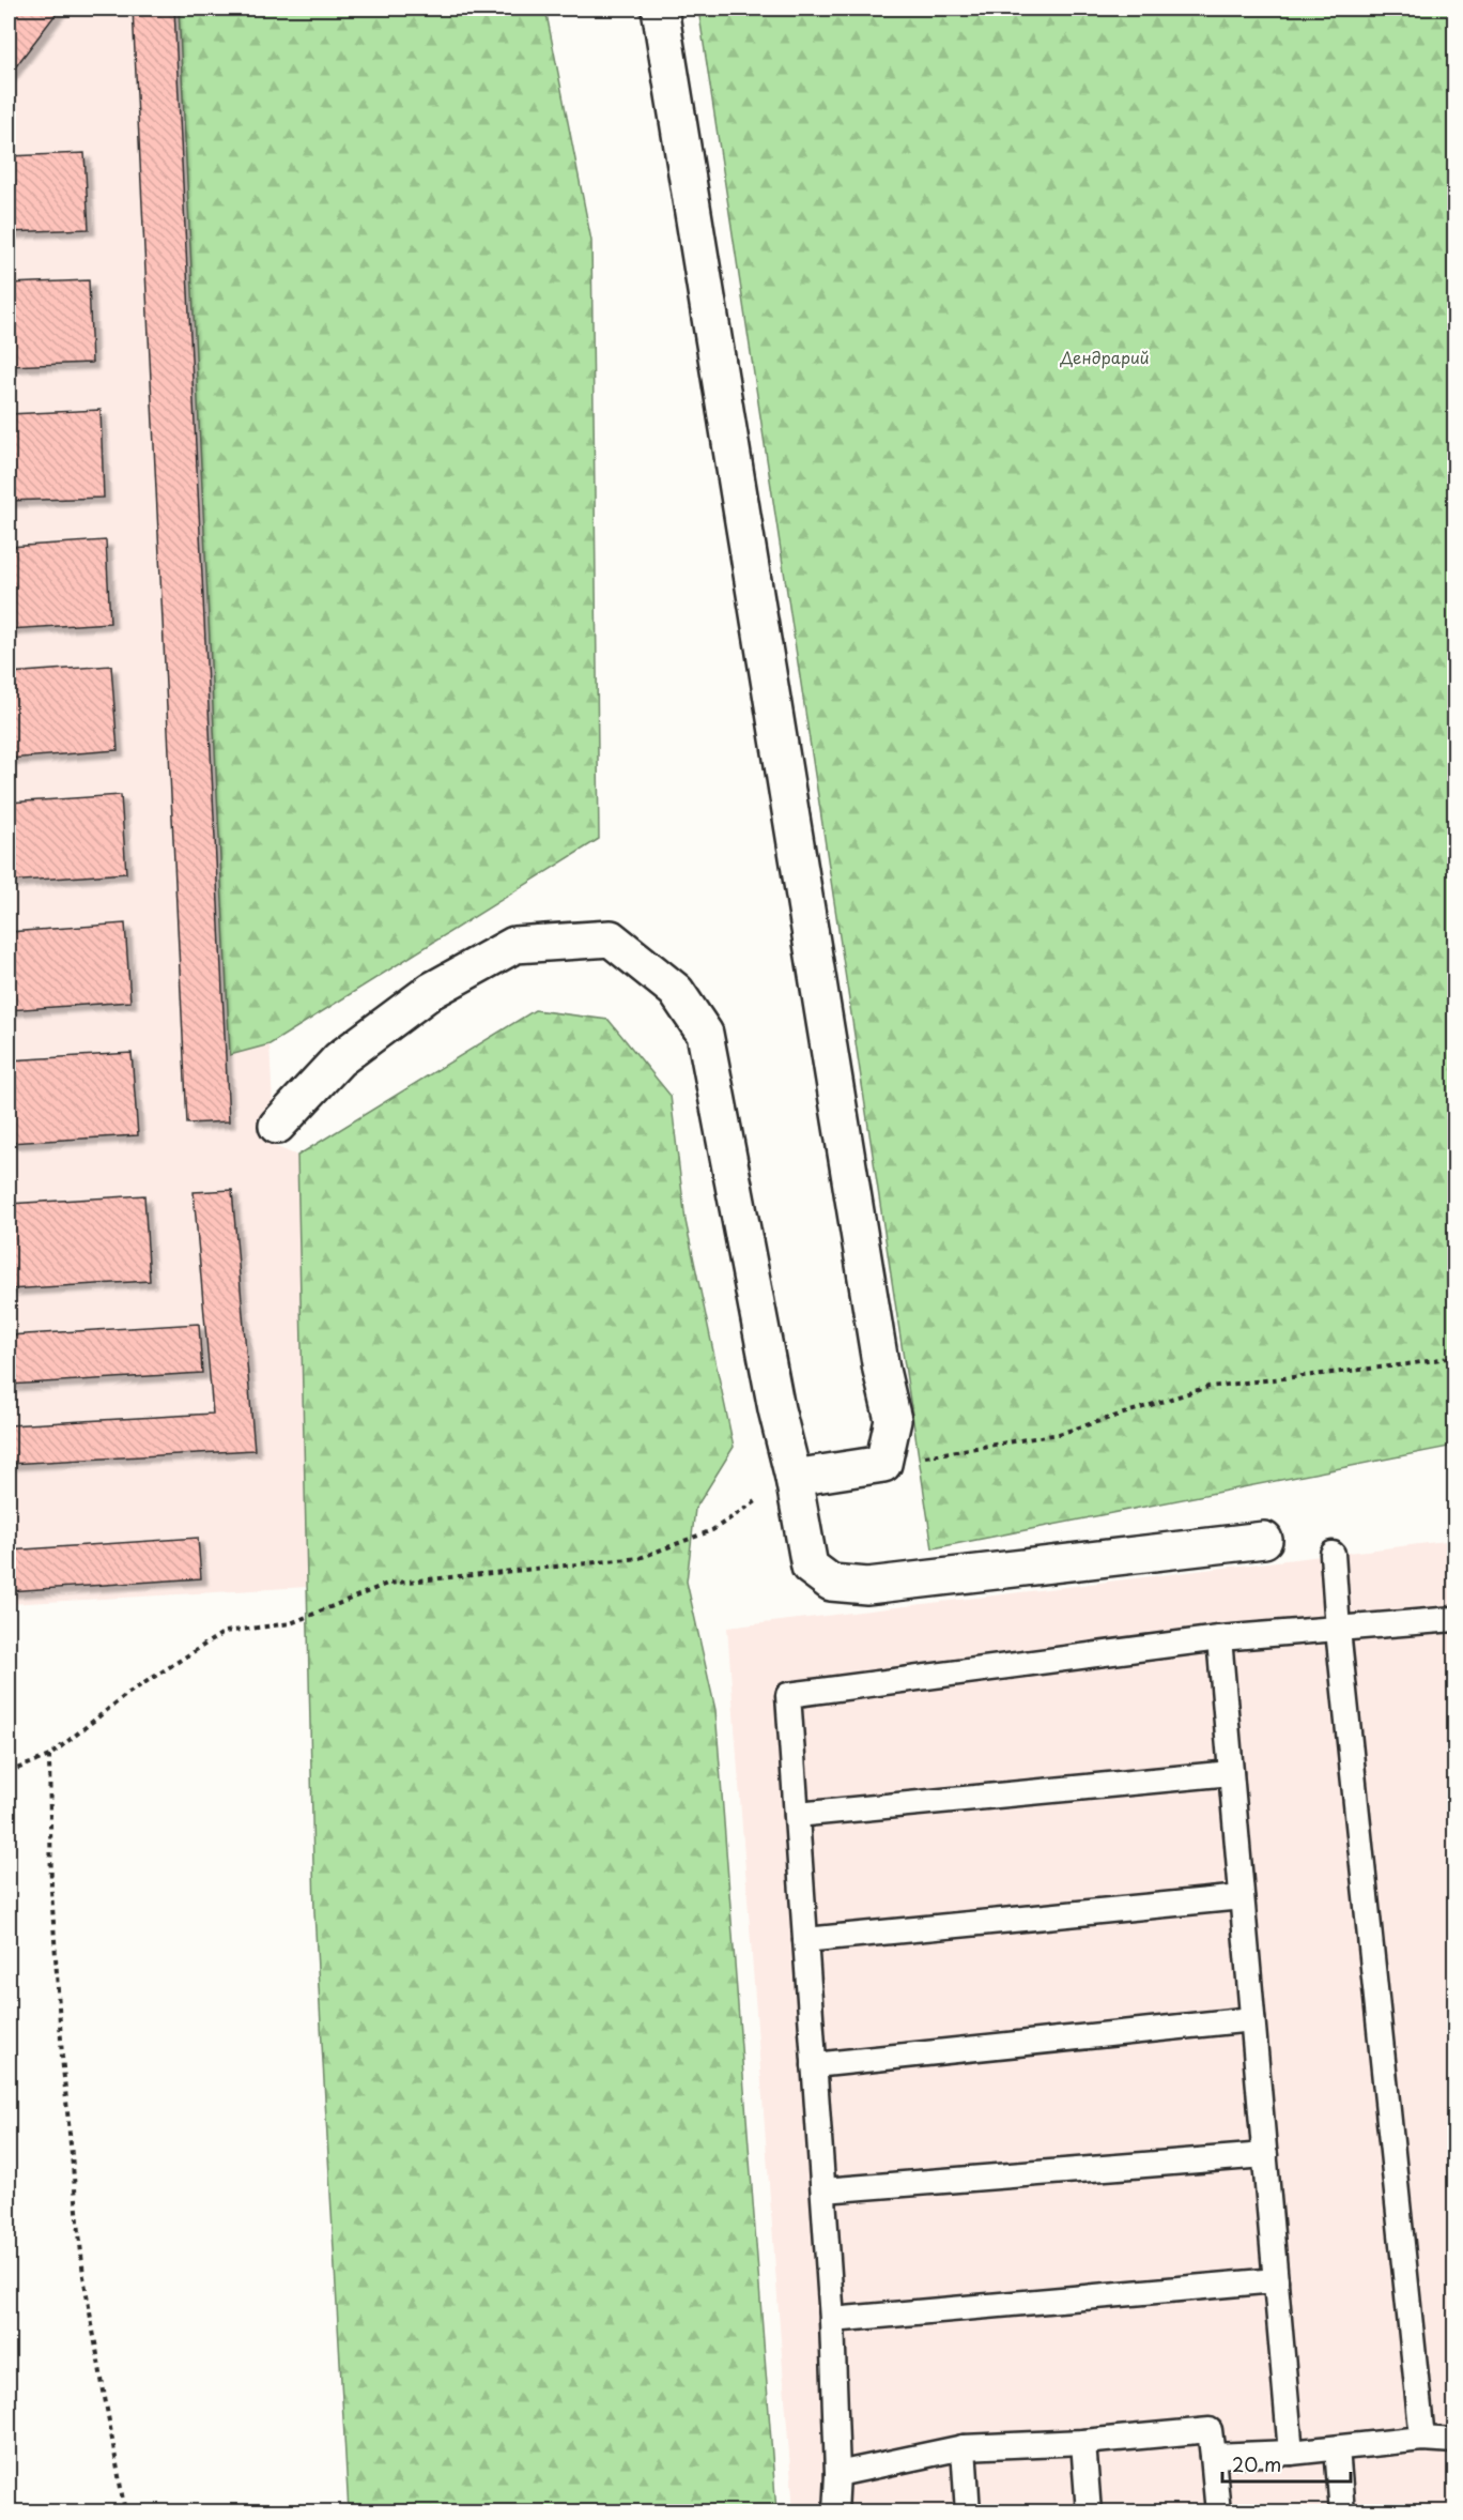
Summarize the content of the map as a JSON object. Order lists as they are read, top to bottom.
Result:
{
  "parks": ["Дендрарий"],
  "scale_bar": "20 m"
}
